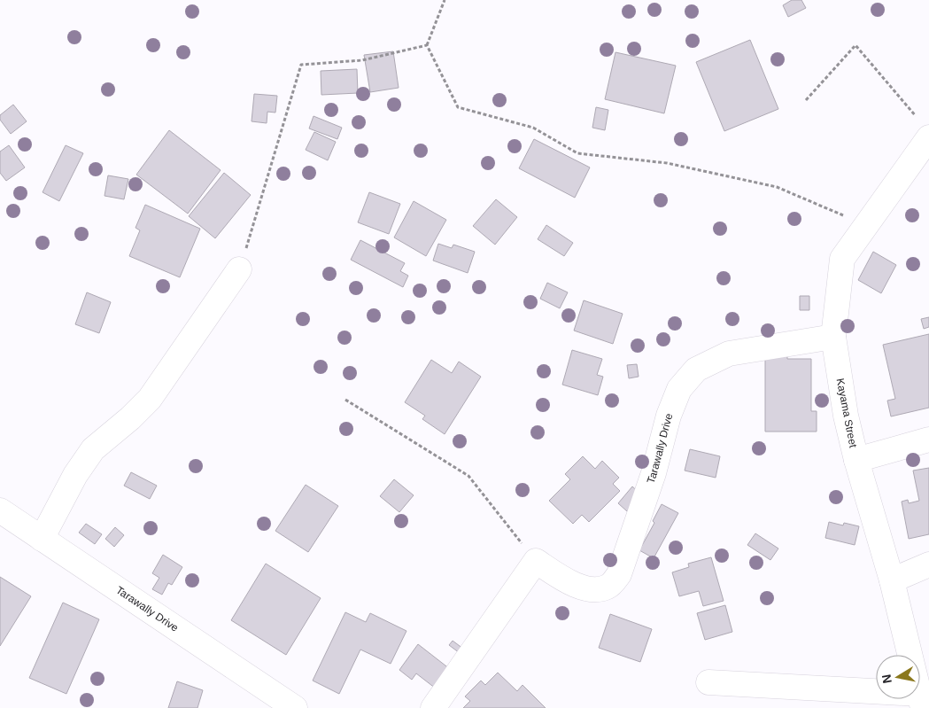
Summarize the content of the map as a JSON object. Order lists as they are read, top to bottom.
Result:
{
  "streets": {
    "street": ["Kayama Street", "Tarawally Drive"]
  },
  "crossings": [
    ["Kayama Street", "Tarawally Drive"]
  ],
  "north": "left"
}
